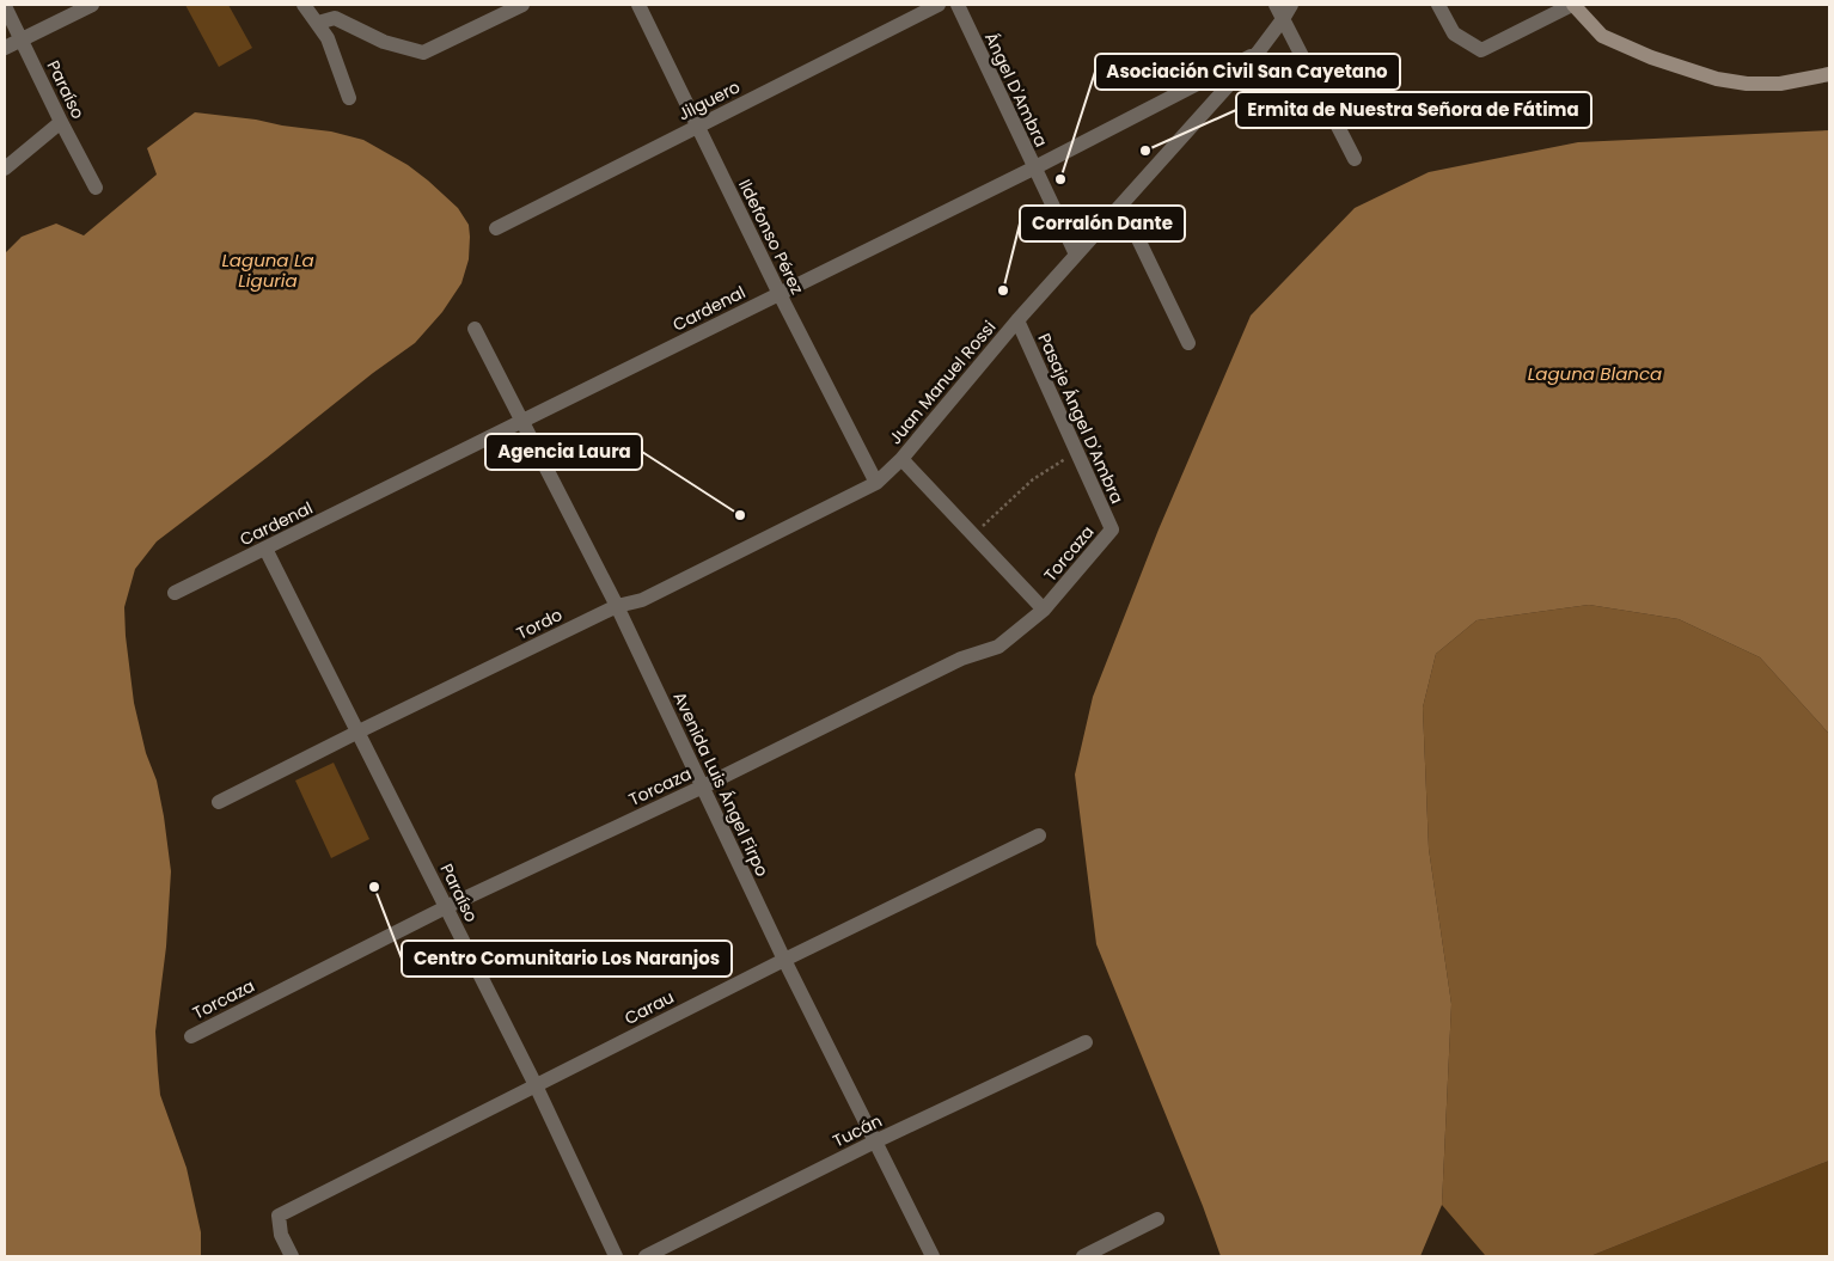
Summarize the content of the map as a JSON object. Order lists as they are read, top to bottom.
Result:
{
  "streets": {
    "street": [
      "Paraíso",
      "Ángel D'Ambra",
      "Jilguero",
      "Ildefonso Pérez",
      "Cardenal",
      "Juan Manuel Rossi",
      "Pasaje Ángel D'Ambra",
      "Torcaza",
      "Tordo",
      "Avenida Luis Ángel Firpo",
      "Carau",
      "Tucán"
    ]
  },
  "crossings": [
    ["Paraíso", "Cardenal"],
    ["Paraíso", "Torcaza"],
    ["Paraíso", "Tordo"],
    ["Paraíso", "Carau"],
    ["Ángel D'Ambra", "Cardenal"],
    ["Ángel D'Ambra", "Juan Manuel Rossi"],
    ["Jilguero", "Ildefonso Pérez"],
    ["Ildefonso Pérez", "Cardenal"],
    ["Ildefonso Pérez", "Juan Manuel Rossi"],
    ["Ildefonso Pérez", "Tordo"],
    ["Cardenal", "Juan Manuel Rossi"],
    ["Cardenal", "Avenida Luis Ángel Firpo"],
    ["Juan Manuel Rossi", "Pasaje Ángel D'Ambra"],
    ["Juan Manuel Rossi", "Tordo"],
    ["Pasaje Ángel D'Ambra", "Torcaza"],
    ["Torcaza", "Avenida Luis Ángel Firpo"],
    ["Tordo", "Avenida Luis Ángel Firpo"],
    ["Avenida Luis Ángel Firpo", "Carau"],
    ["Avenida Luis Ángel Firpo", "Tucán"]
  ],
  "water": ["Laguna La Liguria", "Laguna Blanca"],
  "places": [
    "Ermita de Nuestra Señora de Fátima",
    "Asociación Civil San Cayetano",
    "Corralón Dante",
    "Agencia Laura",
    "Centro Comunitario Los Naranjos"
  ]
}
